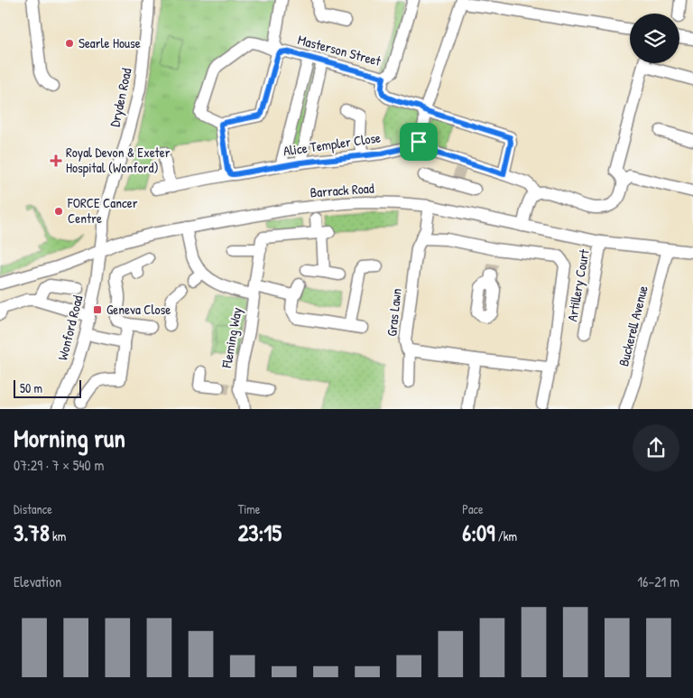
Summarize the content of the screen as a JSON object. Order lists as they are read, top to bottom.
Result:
{
  "streets": {
    "street": [
      "Masterson Street",
      "Dryden Road",
      "Alice Templer Close",
      "Barrack Road",
      "Artillery Court",
      "Gras Lawn",
      "Buckerell Avenue",
      "Wonford Road",
      "Fleming Way"
    ]
  },
  "crossings": [
    ["Dryden Road", "Barrack Road"],
    ["Dryden Road", "Wonford Road"],
    ["Barrack Road", "Artillery Court"],
    ["Barrack Road", "Gras Lawn"],
    ["Barrack Road", "Buckerell Avenue"],
    ["Barrack Road", "Wonford Road"],
    ["Barrack Road", "Fleming Way"]
  ],
  "places": {
    "other": ["Searle House", "FORCE Cancer Centre"],
    "health": ["Royal Devon & Exeter Hospital (Wonford)"],
    "transit": ["Geneva Close"]
  },
  "scale_bar": "50 m",
  "page": {
    "scale": "50 m",
    "heading": ["Morning run", "07:29 · 7 × 540 m"],
    "stats": [
      ["Distance", "3.78 km"],
      ["Time", "23:15"],
      ["Pace", "6:09 /km"]
    ],
    "chart": ["Elevation", "16–21 m"]
  }
}
